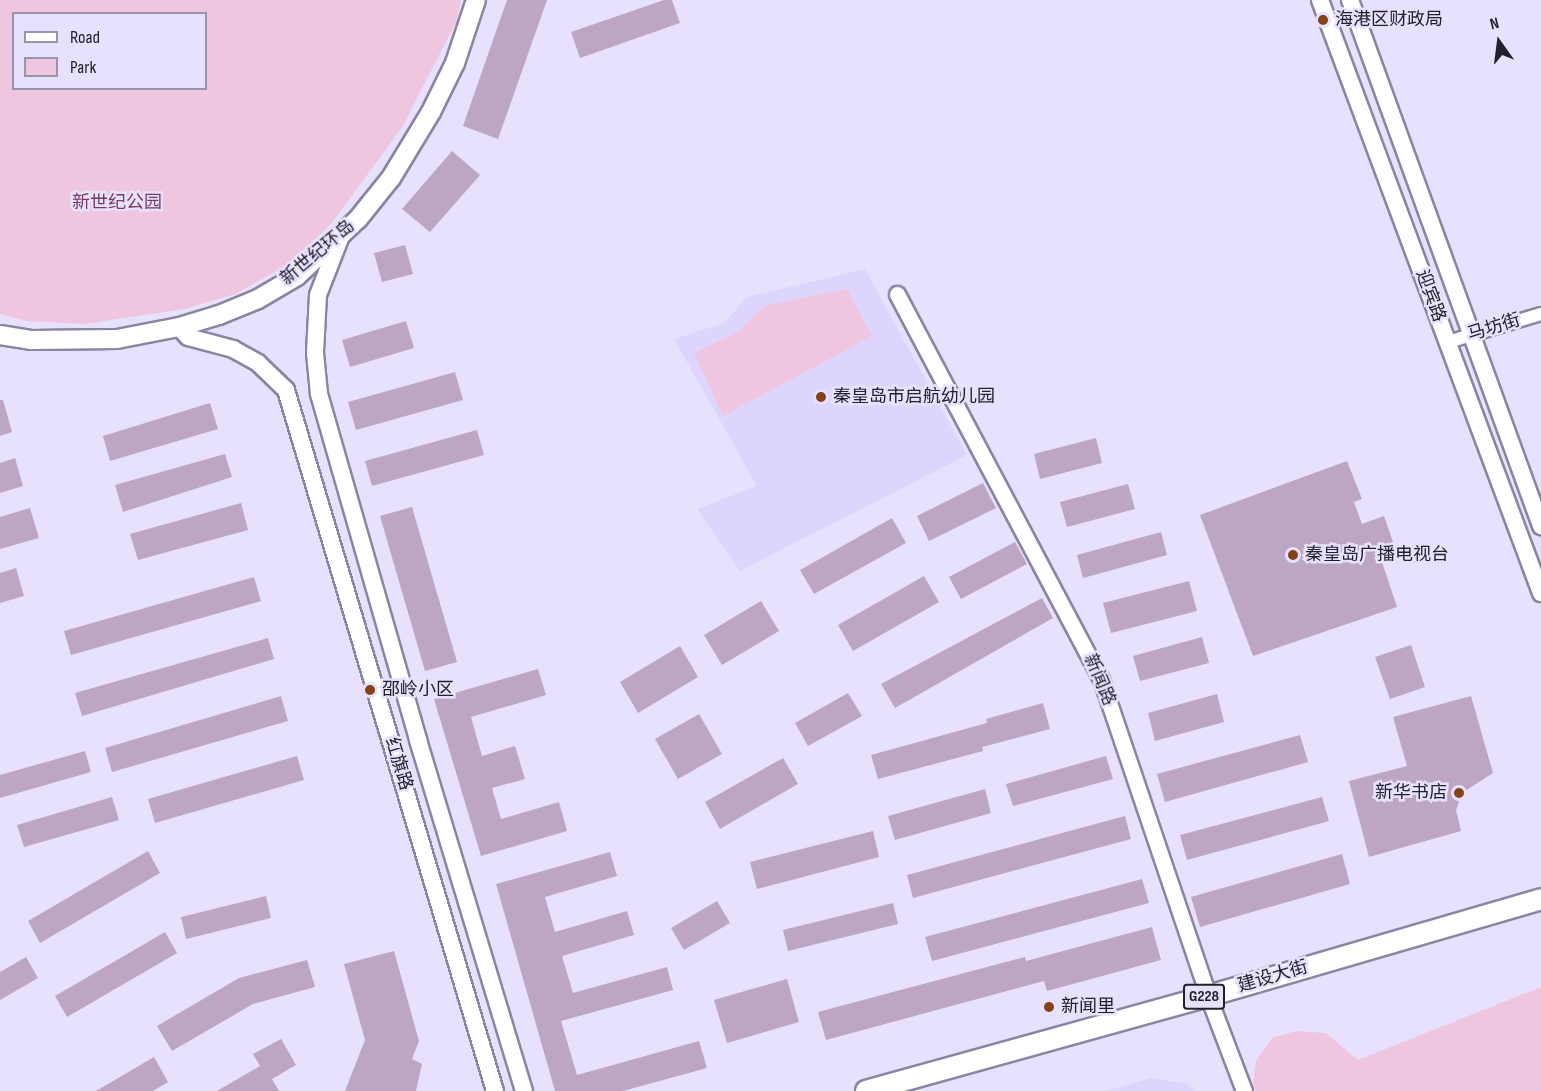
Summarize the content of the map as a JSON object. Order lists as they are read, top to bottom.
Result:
{
  "streets": {
    "highway": ["建设大街", "G228"],
    "main road": ["新世纪环岛", "迎宾路", "红旗路"],
    "street": ["马坊街", "新闻路"]
  },
  "crossings": [
    ["新世纪环岛", "红旗路"],
    ["迎宾路", "马坊街"],
    ["新闻路", "建设大街"]
  ],
  "parks": ["新世纪公园"],
  "places": [
    "海港区财政局",
    "秦皇岛市启航幼儿园",
    "秦皇岛广播电视台",
    "邵岭小区",
    "新华书店",
    "新闻里"
  ],
  "legend": ["Road", "Park"],
  "north": "top"
}
